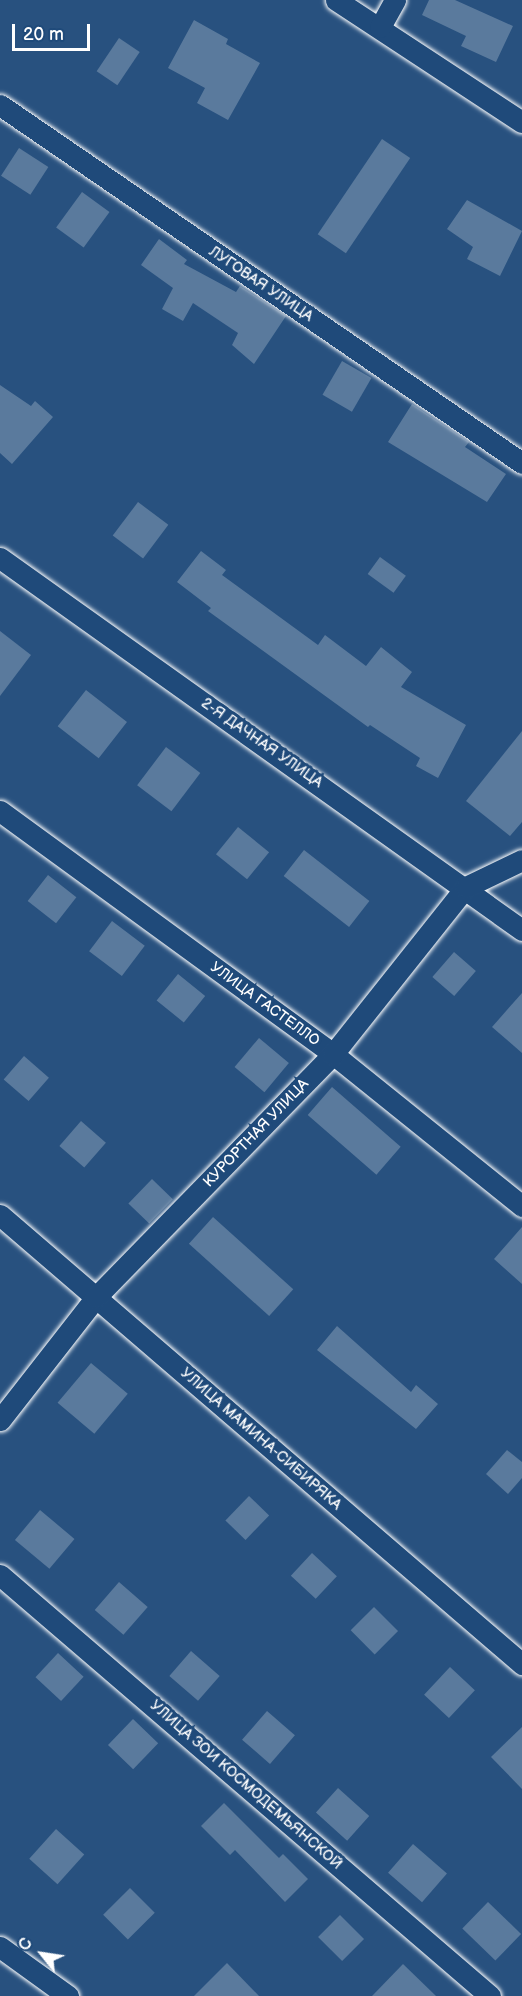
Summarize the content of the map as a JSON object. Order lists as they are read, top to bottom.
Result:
{
  "streets": {
    "street": [
      "ЛУГОВАЯ УЛИЦА",
      "2-Я ДАЧНАЯ УЛИЦА",
      "УЛИЦА ГАСТЕЛЛО",
      "КУРОРТНАЯ УЛИЦА",
      "УЛИЦА МАМИНА-СИБИРЯКА",
      "УЛИЦА ЗОИ КОСМОДЕМЬЯНСКОЙ"
    ]
  },
  "crossings": [
    ["2-Я ДАЧНАЯ УЛИЦА", "КУРОРТНАЯ УЛИЦА"],
    ["УЛИЦА ГАСТЕЛЛО", "КУРОРТНАЯ УЛИЦА"],
    ["КУРОРТНАЯ УЛИЦА", "УЛИЦА МАМИНА-СИБИРЯКА"]
  ],
  "scale_bar": "20 m",
  "north": "top left"
}
